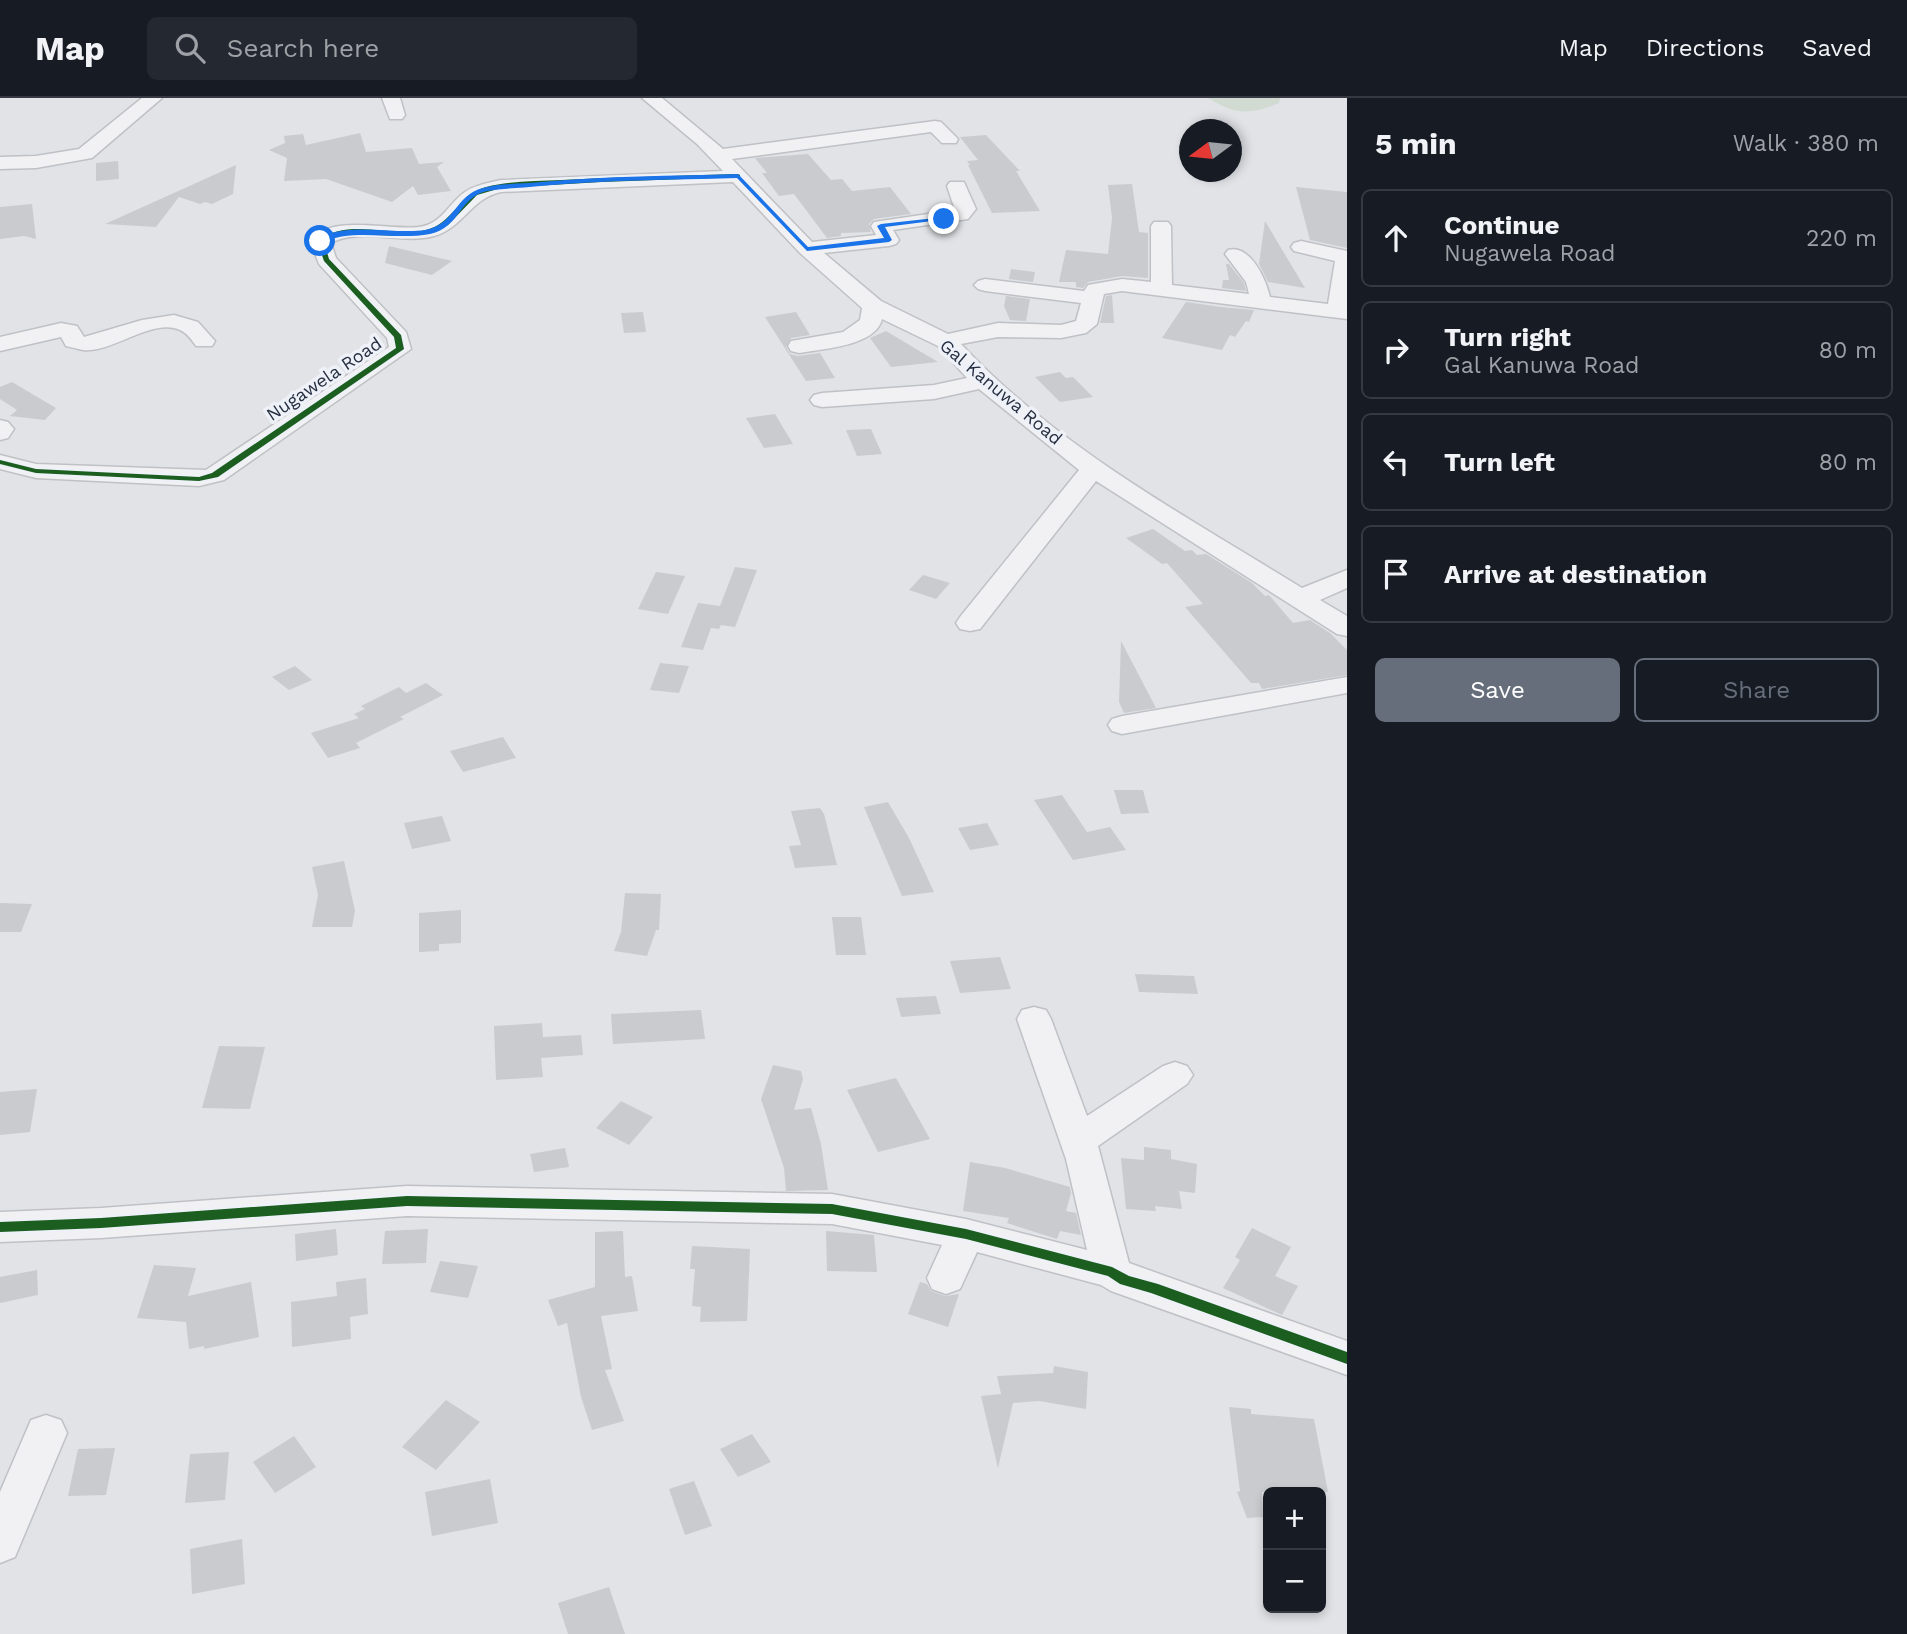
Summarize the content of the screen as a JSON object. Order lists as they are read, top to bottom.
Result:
{
  "streets": {
    "street": ["Nugawela Road", "Gal Kanuwa Road"]
  },
  "north": "left",
  "page": {
    "header": "Map",
    "search": "Search here",
    "nav": ["Map", "Directions", "Saved"],
    "heading": ["5 min", "Walk · 380 m"],
    "list": [
      ["Continue", "Nugawela Road", "220 m"],
      ["Turn right", "Gal Kanuwa Road", "80 m"],
      ["Turn left", "80 m"],
      "Arrive at destination"
    ],
    "buttons": ["Save", "Share"],
    "map_buttons": ["+", "−"]
  }
}
